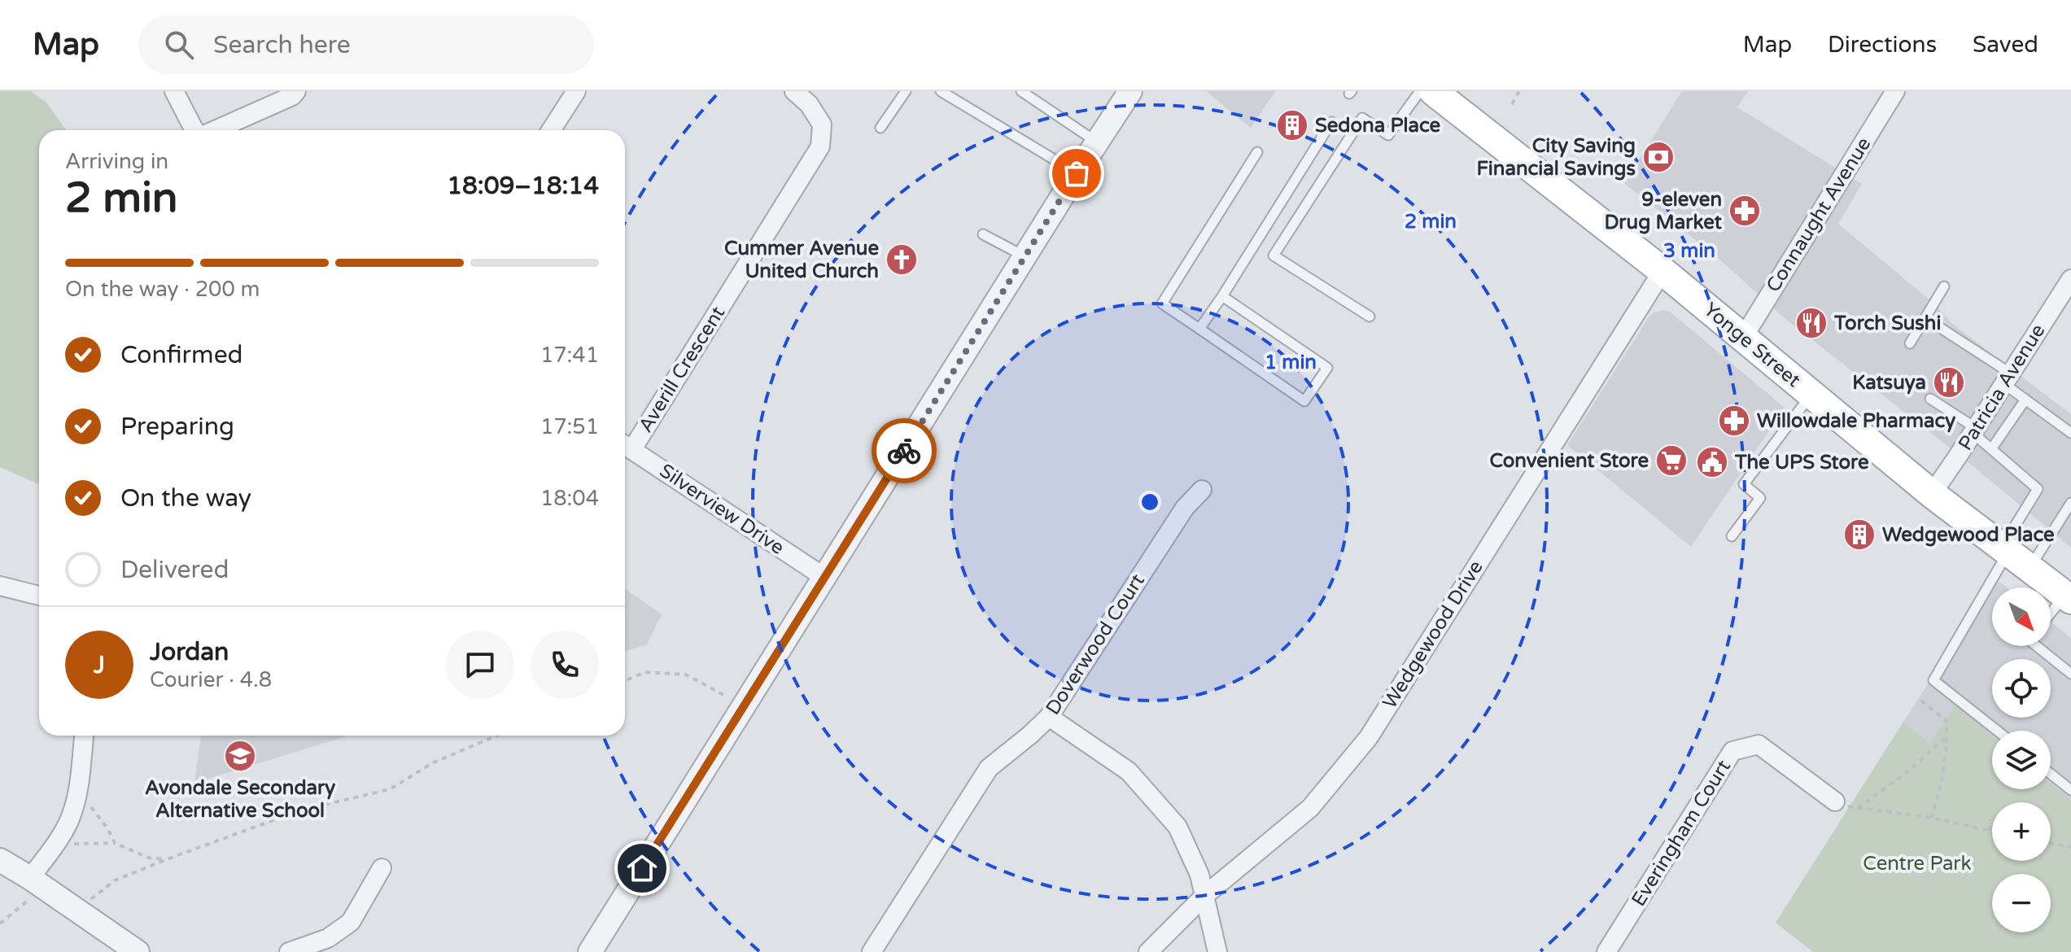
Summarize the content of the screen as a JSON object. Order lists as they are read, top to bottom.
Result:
{
  "streets": {
    "main road": ["Yonge Street"],
    "street": [
      "Connaught Avenue",
      "Averill Crescent",
      "Patricia Avenue",
      "Silverview Drive",
      "Wedgewood Drive",
      "Doverwood Court",
      "Everingham Court"
    ]
  },
  "crossings": [
    ["Connaught Avenue", "Yonge Street"],
    ["Yonge Street", "Patricia Avenue"],
    ["Yonge Street", "Wedgewood Drive"],
    ["Averill Crescent", "Silverview Drive"]
  ],
  "parks": ["Centre Park"],
  "places": {
    "building": ["Sedona Place", "Wedgewood Place"],
    "bank": ["City Saving Financial Savings"],
    "pharmacy": ["9-eleven Drug Market", "Willowdale Pharmacy"],
    "church": ["Cummer Avenue United Church"],
    "restaurant": ["Torch Sushi", "Katsuya"],
    "supermarket": ["Convenient Store"],
    "public building": ["The UPS Store"],
    "school or university": ["Avondale Secondary Alternative School"]
  },
  "north": "bottom right",
  "page": {
    "header": "Map",
    "search": "Search here",
    "nav": ["Map", "Directions", "Saved"],
    "heading": ["2 min", "Arriving in", "18:09–18:14"],
    "panel": ["Jordan", "Courier · 4.8"],
    "bar": "On the way · 200 m",
    "list": [
      ["Confirmed", "17:41"],
      ["Preparing", "17:51"],
      ["On the way", "18:04"],
      "Delivered"
    ],
    "map_buttons": ["+", "−"],
    "round": "J"
  },
  "rings": ["2 min", "3 min", "1 min"]
}
